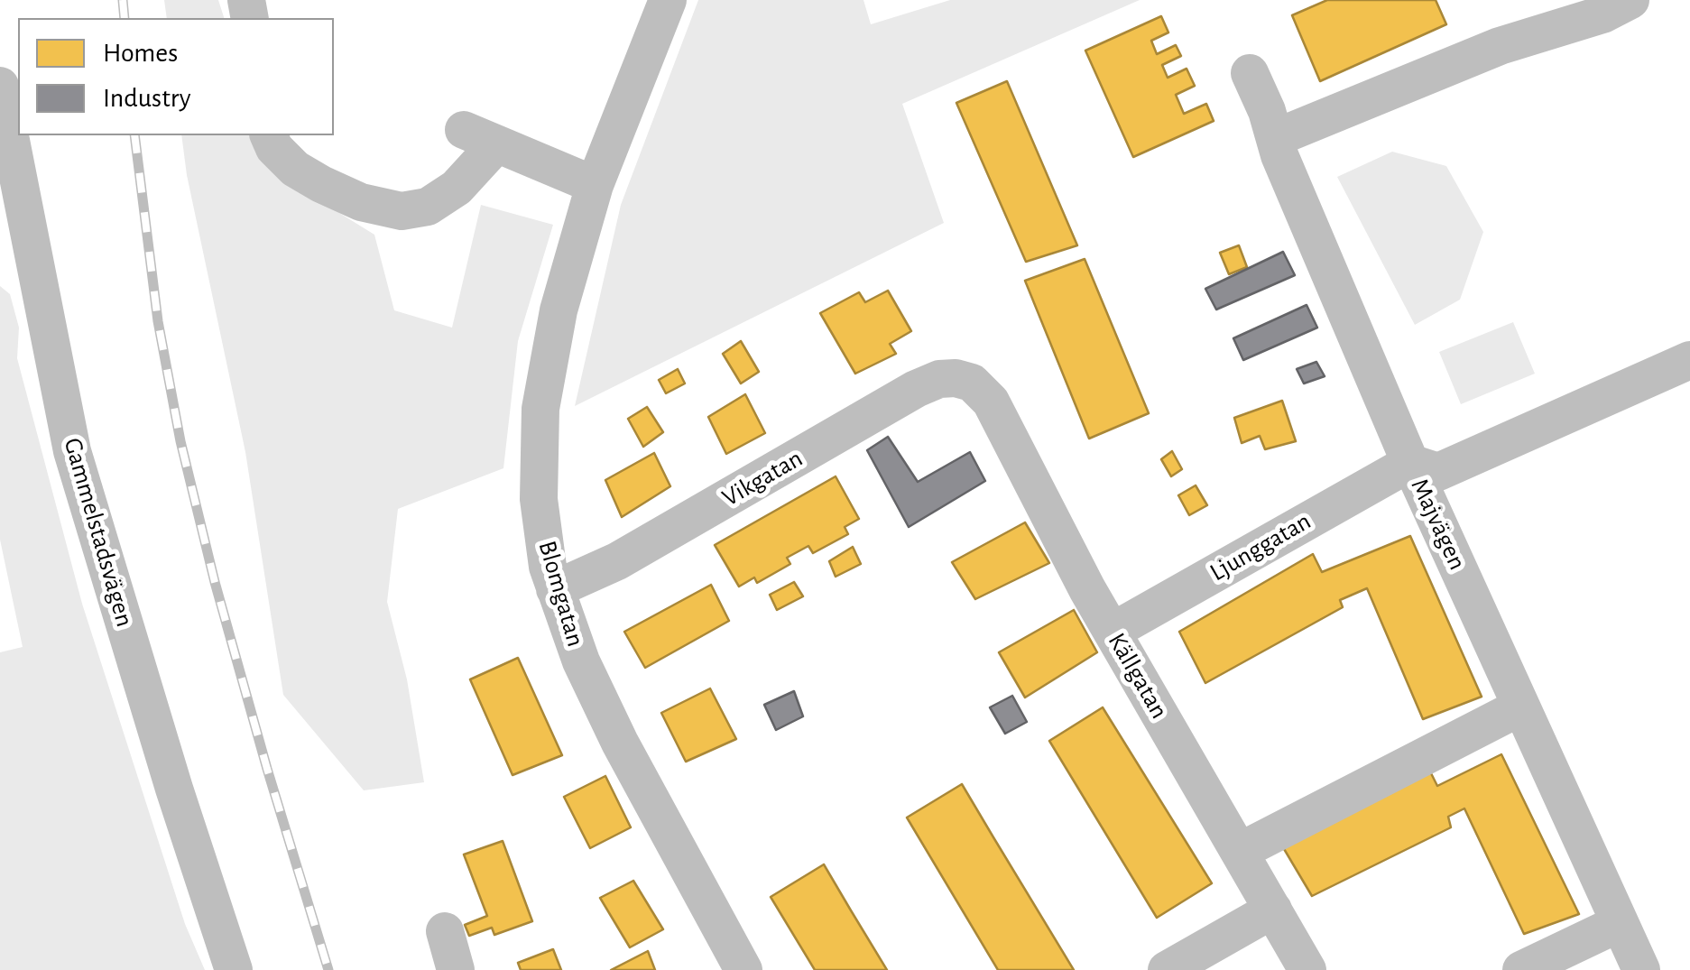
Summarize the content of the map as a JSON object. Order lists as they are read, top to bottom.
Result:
{
  "streets": {
    "street": [
      "Vikgatan",
      "Majvägen",
      "Gammelstadsvägen",
      "Ljunggatan",
      "Blomgatan",
      "Källgatan"
    ]
  },
  "crossings": [
    ["Vikgatan", "Blomgatan"],
    ["Vikgatan", "Källgatan"],
    ["Majvägen", "Ljunggatan"],
    ["Ljunggatan", "Källgatan"]
  ],
  "legend": ["Homes", "Industry"]
}
